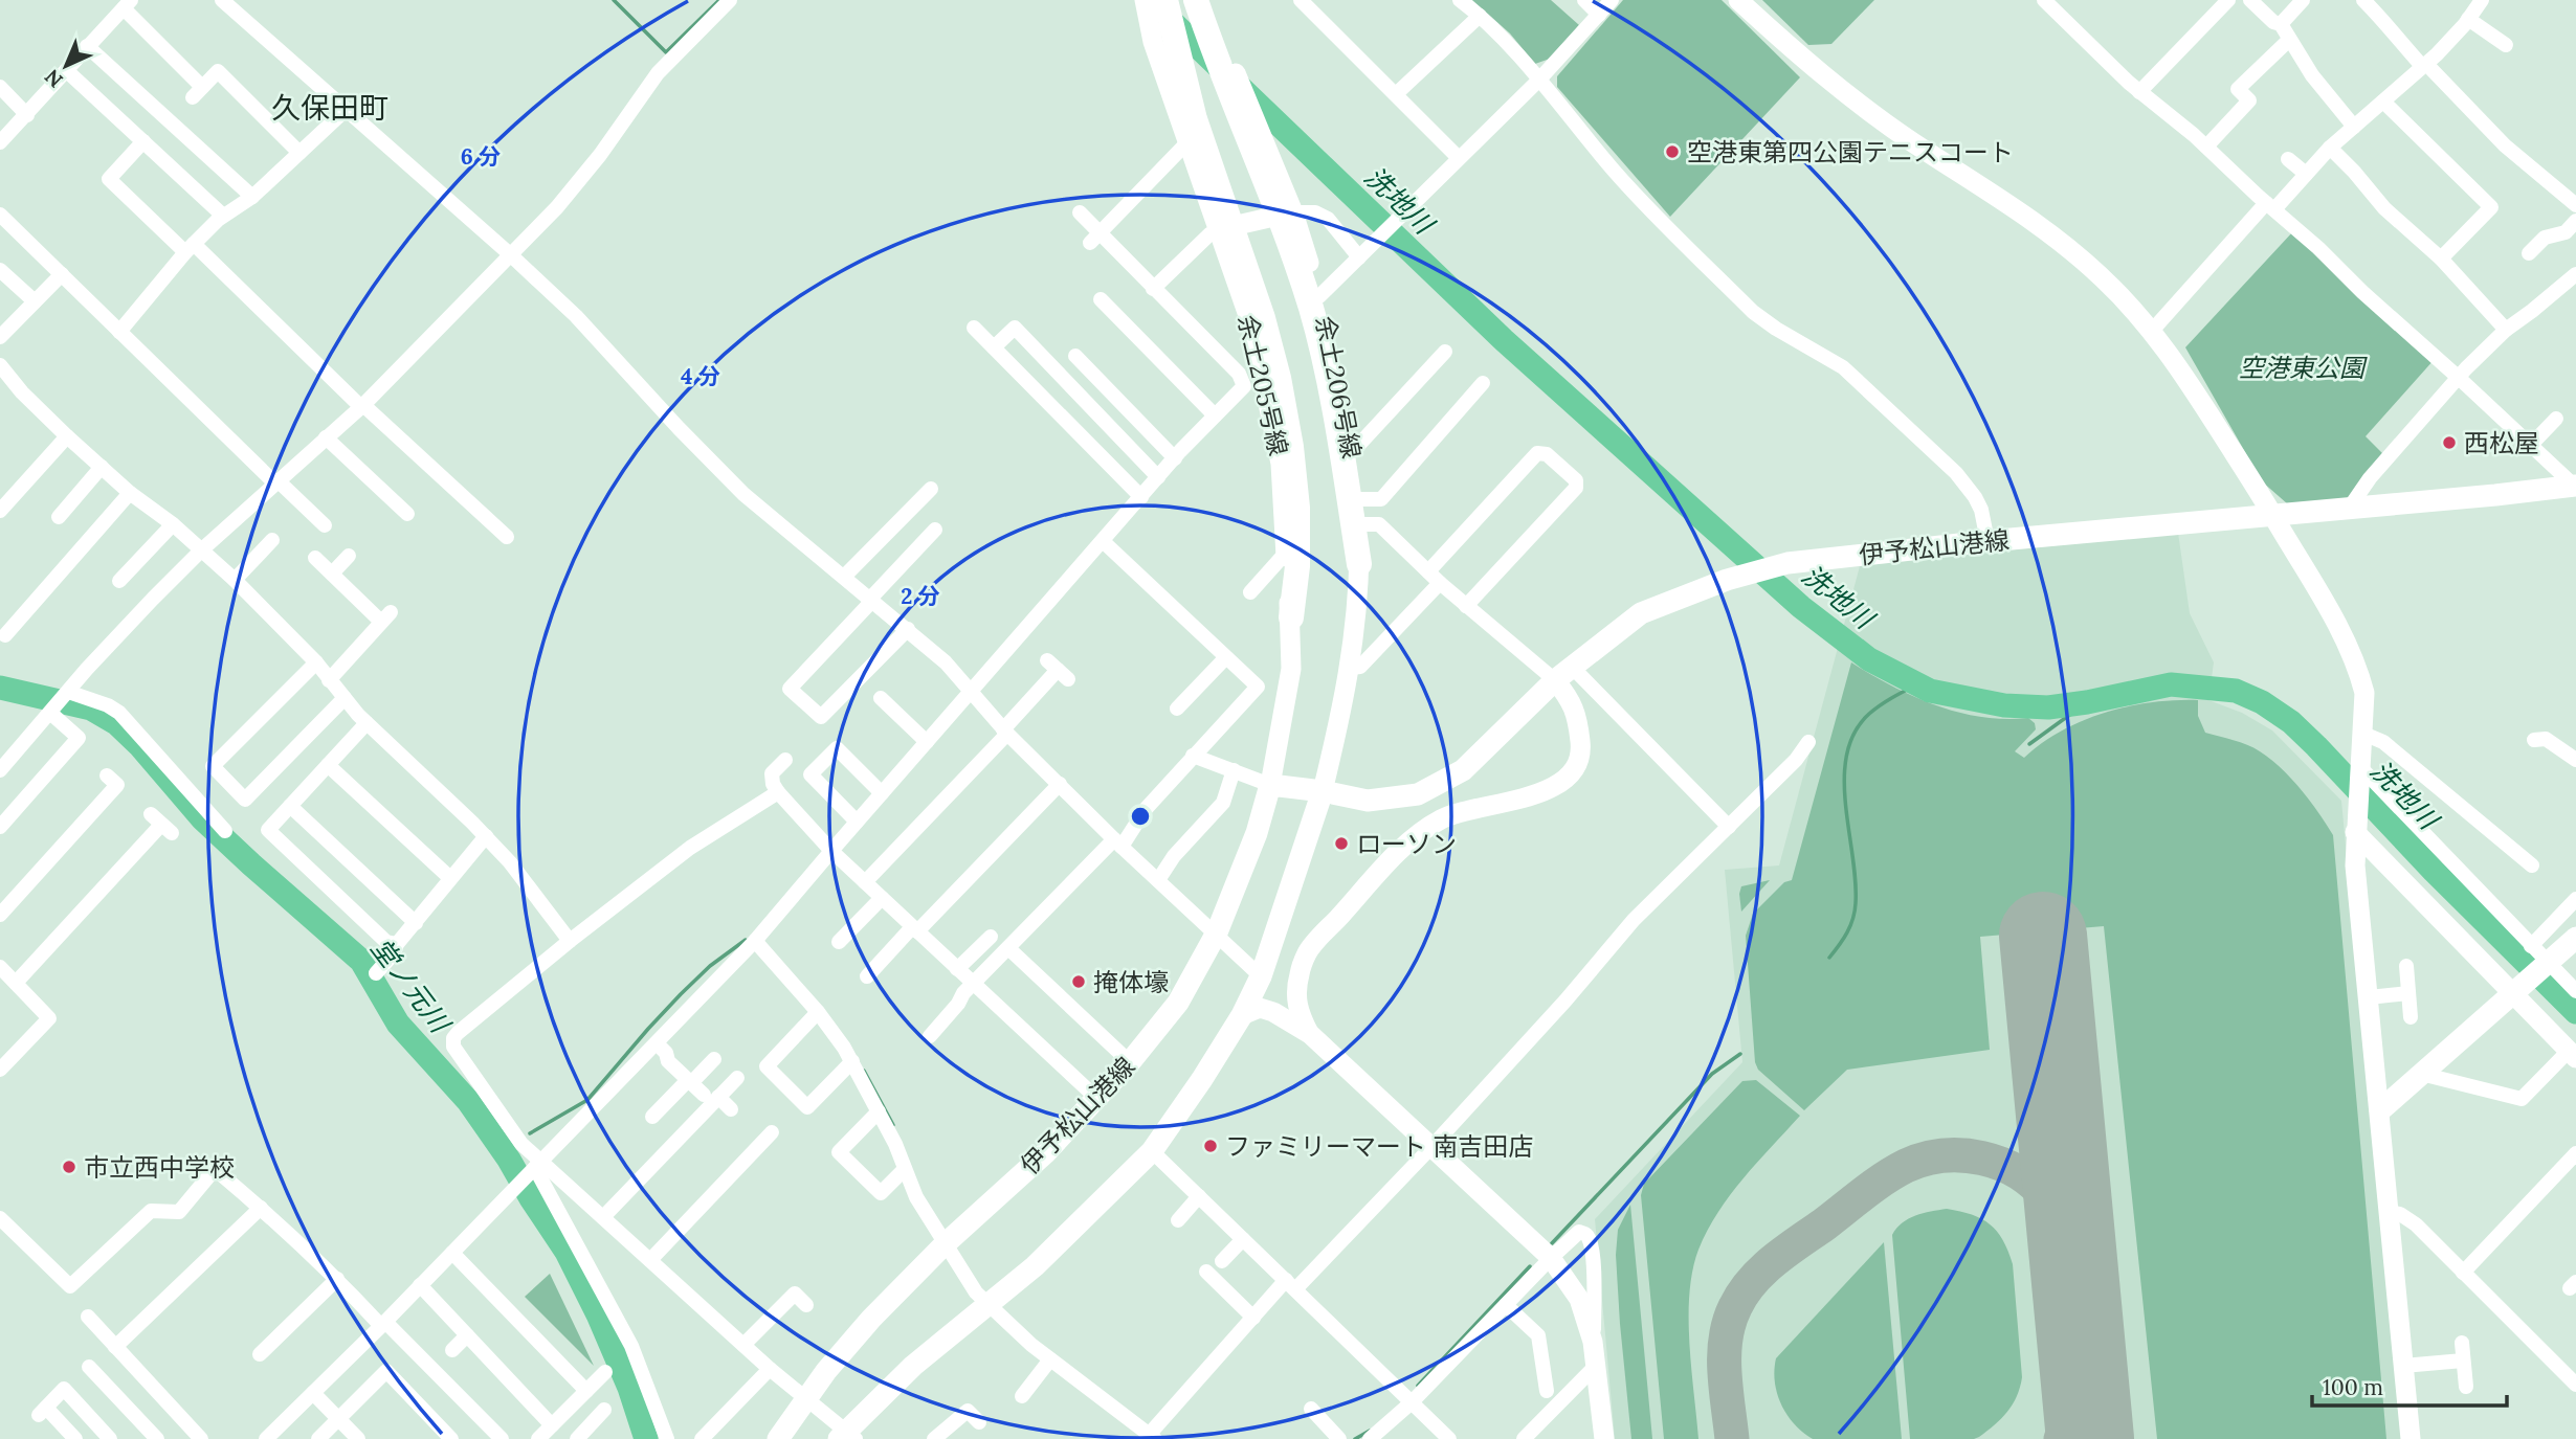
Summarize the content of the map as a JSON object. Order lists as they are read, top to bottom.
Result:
{
  "streets": {
    "main road": ["伊予松山港線"],
    "street": ["余土205号線", "余土206号線"]
  },
  "crossings": [
    ["余土205号線", "伊予松山港線"],
    ["余土206号線", "伊予松山港線"]
  ],
  "districts": ["久保田町"],
  "water": ["洗地川", "堂ノ元川"],
  "parks": ["空港東公園"],
  "places": [
    "空港東第四公園テニスコート",
    "西松屋",
    "ローソン",
    "掩体壕",
    "ファミリーマート 南吉田店",
    "市立西中学校"
  ],
  "scale_bar": "100 m",
  "north": "bottom left",
  "rings": ["6 分", "4 分", "2 分"]
}
